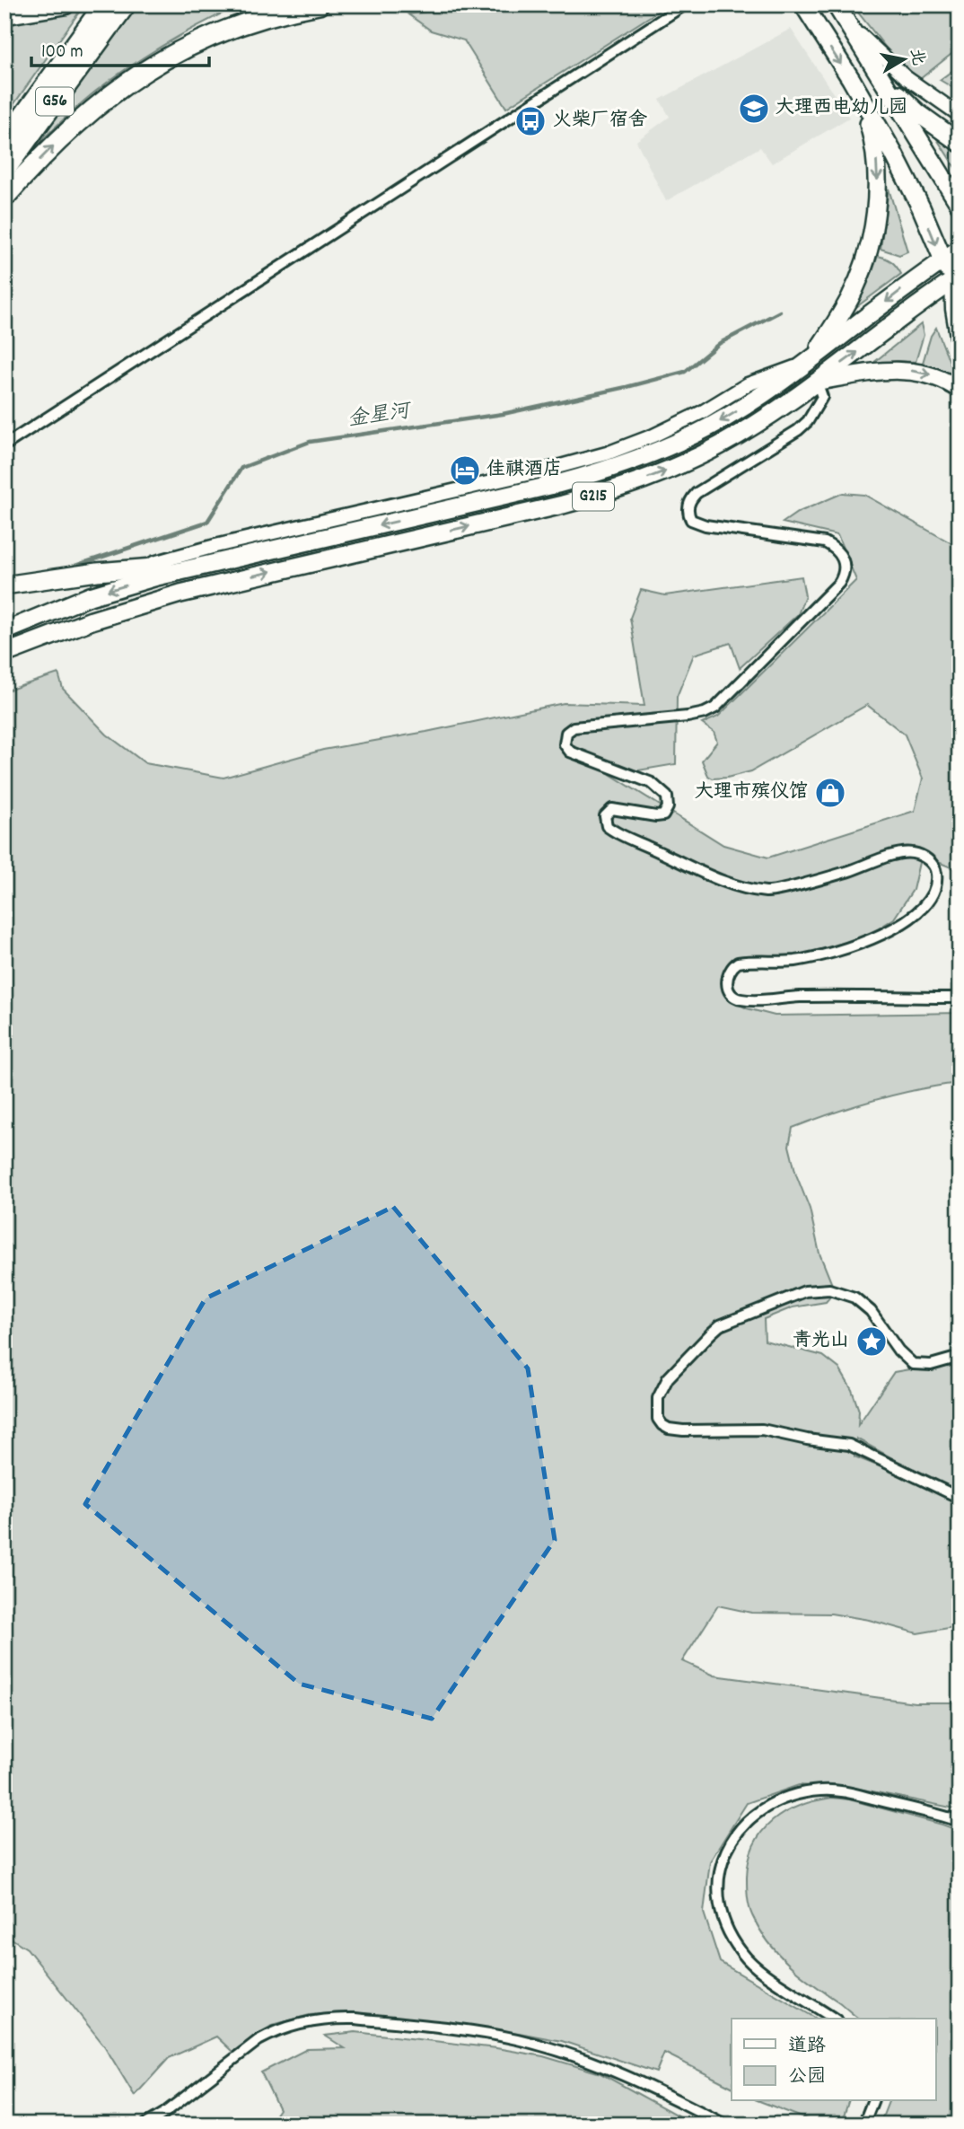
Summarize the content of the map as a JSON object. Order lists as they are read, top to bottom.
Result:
{
  "streets": {
    "highway": ["G56", "G215"]
  },
  "water": ["金星河"],
  "places": {
    "school or university": ["大理西电幼儿园"],
    "bus stop": ["火柴厂宿舍"],
    "hotel": ["佳祺酒店"],
    "shop": ["大理市殡仪馆"],
    "place": ["青光山"]
  },
  "legend": ["道路", "公园"],
  "scale_bar": "100 m",
  "north": "right"
}
